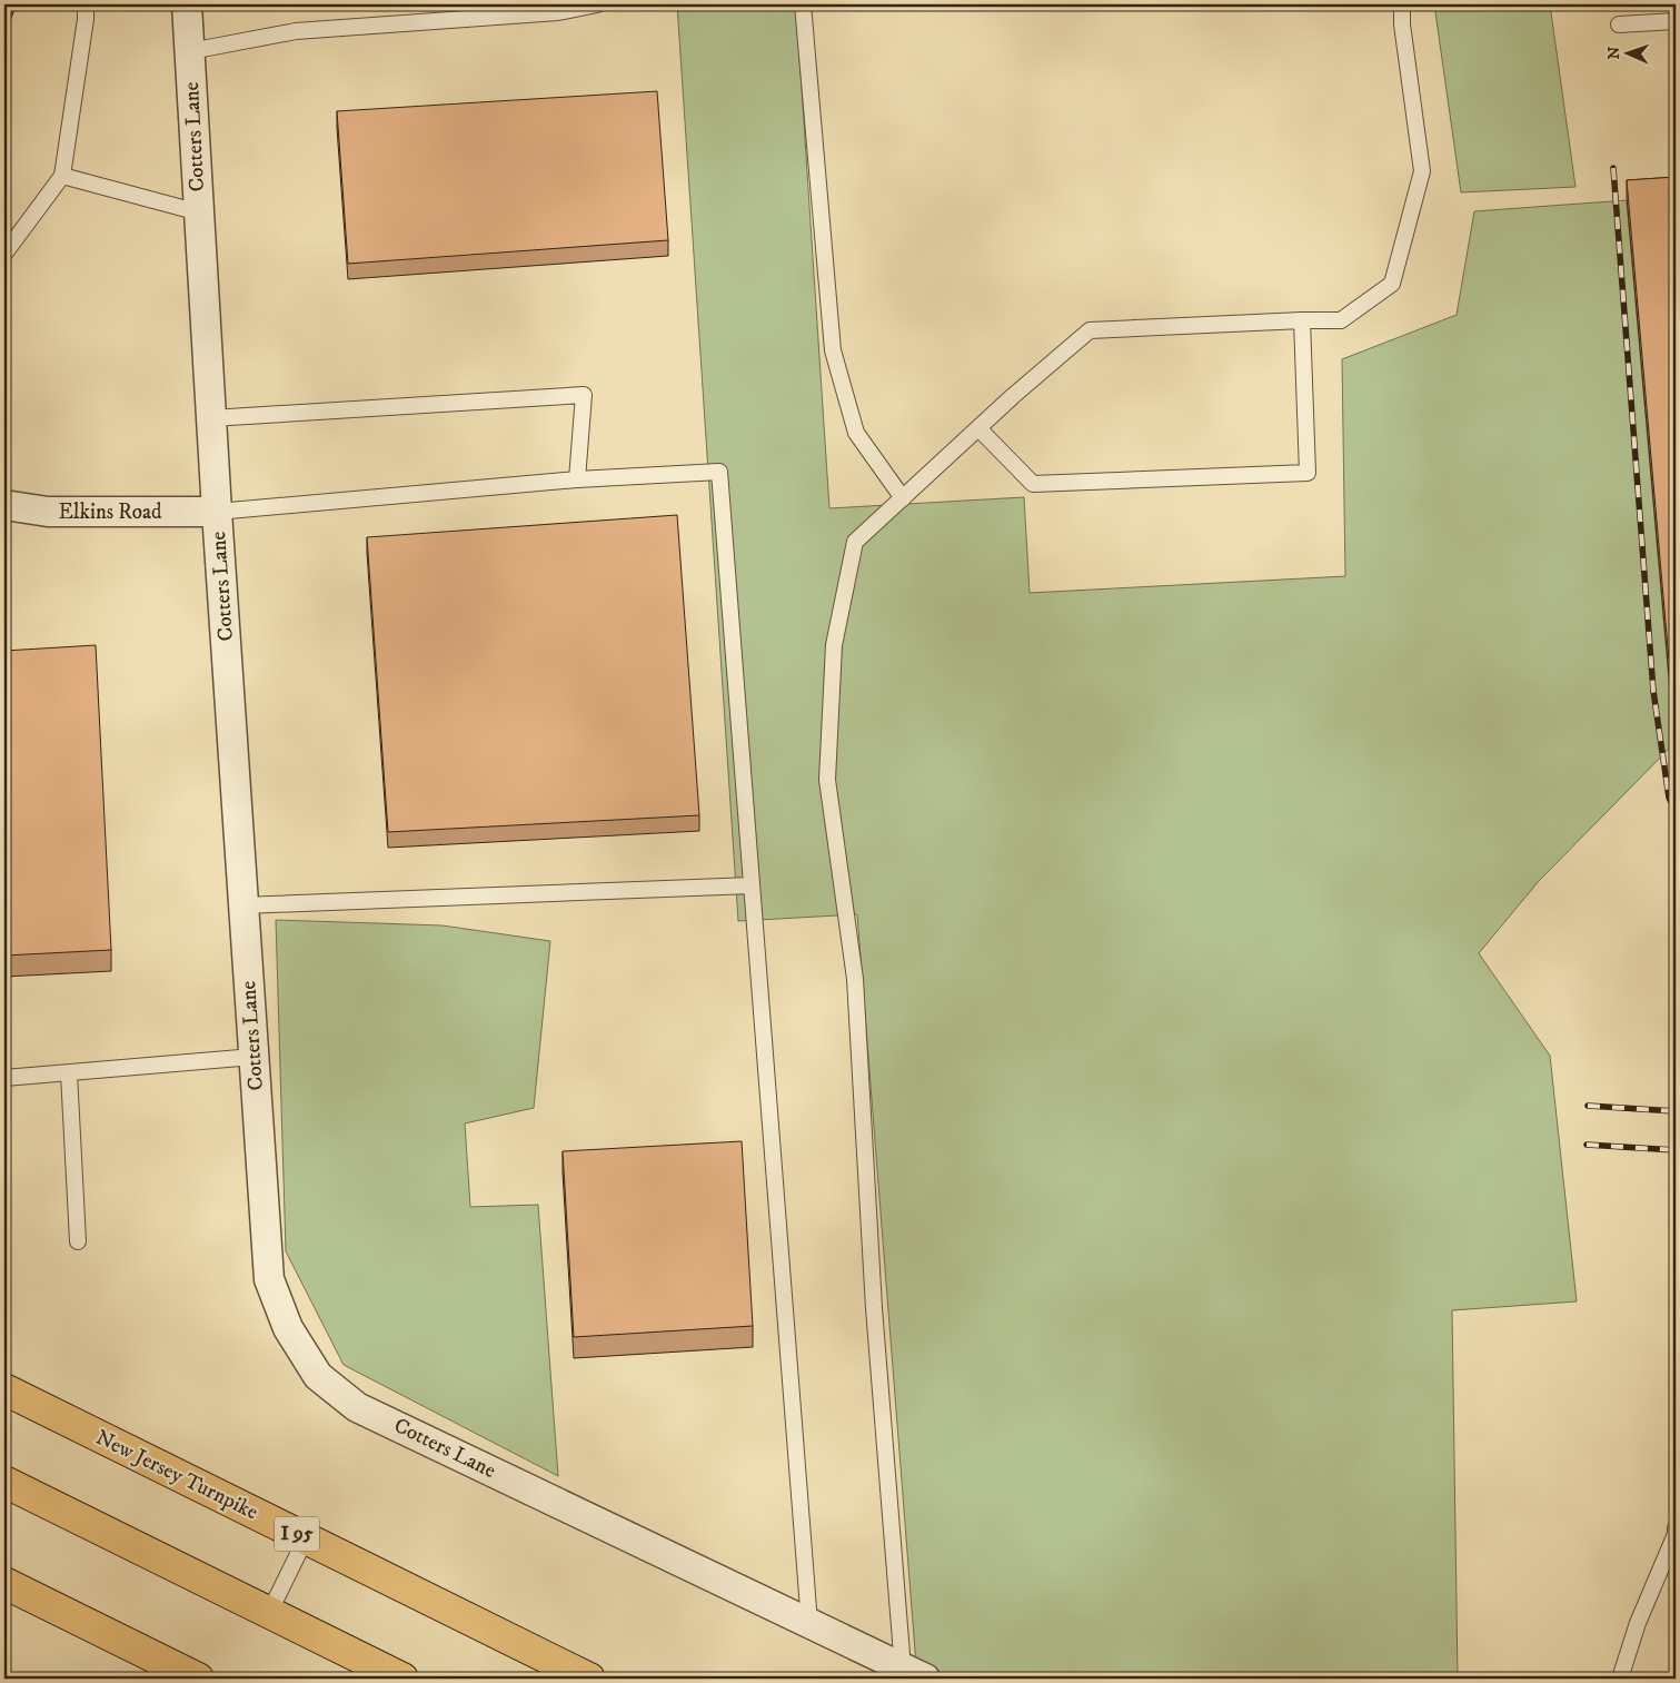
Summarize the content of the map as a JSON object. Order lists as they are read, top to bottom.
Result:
{
  "streets": {
    "highway": ["New Jersey Turnpike", "I 95"],
    "street": ["Cotters Lane", "Elkins Road"]
  },
  "crossings": [
    ["Cotters Lane", "Elkins Road"]
  ],
  "north": "left"
}
